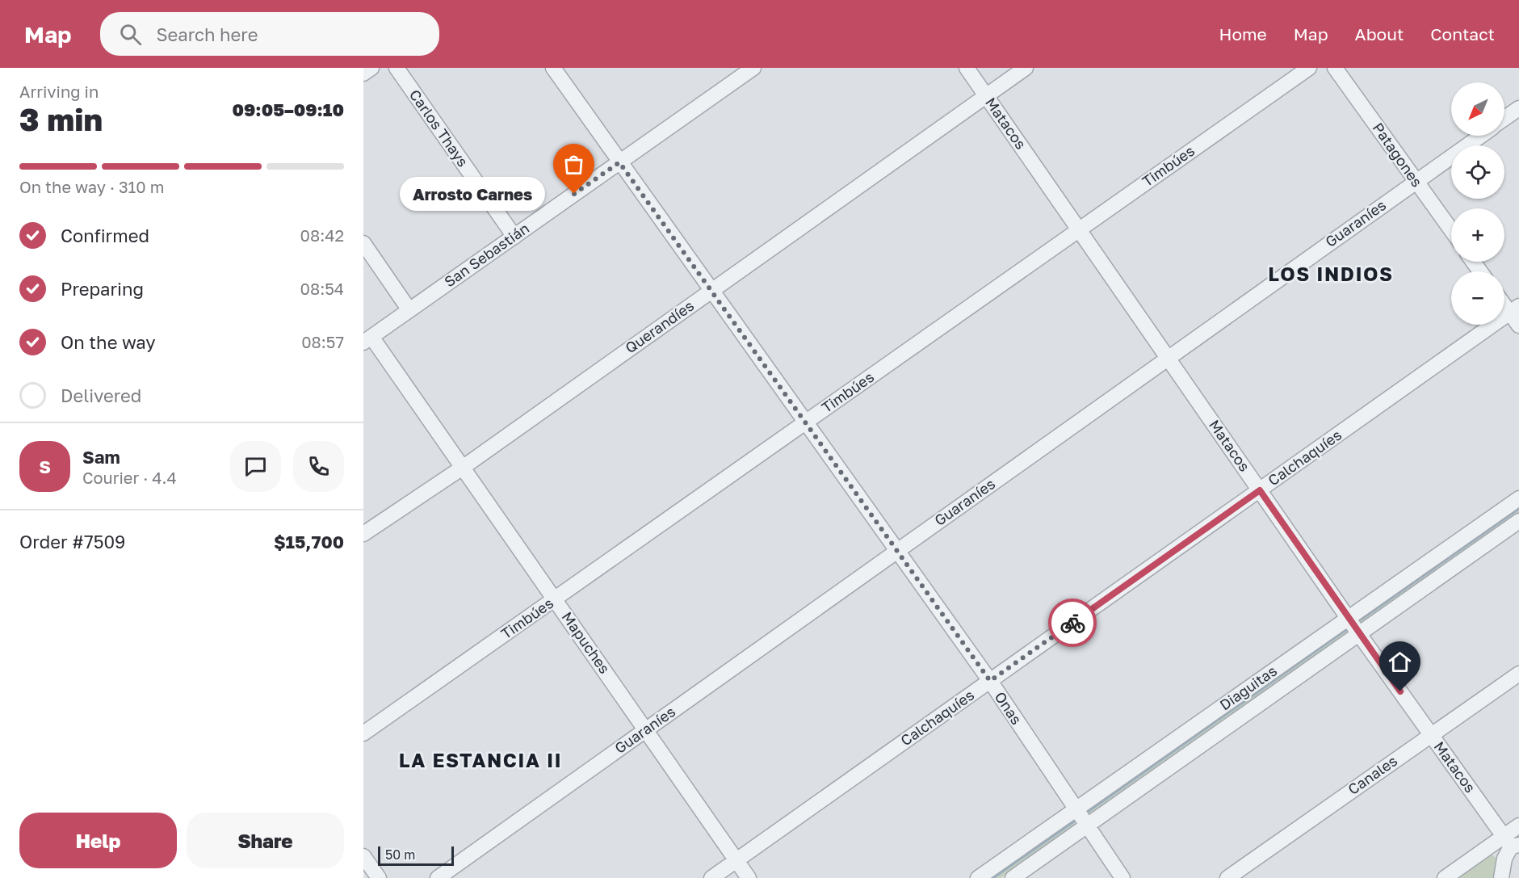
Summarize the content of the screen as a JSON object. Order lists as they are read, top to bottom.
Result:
{
  "streets": {
    "street": [
      "Matacos",
      "Carlos Thays",
      "Patagones",
      "Timbúes",
      "Guaraníes",
      "San Sebastián",
      "Querandíes",
      "Calchaquíes",
      "Mapuches",
      "Diaguitas",
      "Onas",
      "Canales"
    ]
  },
  "crossings": [
    ["Matacos", "Timbúes"],
    ["Matacos", "Guaraníes"],
    ["Matacos", "Querandíes"],
    ["Matacos", "Calchaquíes"],
    ["Matacos", "Diaguitas"],
    ["Matacos", "Canales"],
    ["Carlos Thays", "San Sebastián"],
    ["Patagones", "Guaraníes"],
    ["Timbúes", "Mapuches"],
    ["Timbúes", "Onas"],
    ["Guaraníes", "Mapuches"],
    ["Guaraníes", "Onas"],
    ["San Sebastián", "Mapuches"],
    ["San Sebastián", "Onas"],
    ["Querandíes", "Mapuches"],
    ["Querandíes", "Onas"],
    ["Calchaquíes", "Mapuches"],
    ["Calchaquíes", "Onas"],
    ["Diaguitas", "Onas"]
  ],
  "districts": ["LOS INDIOS", "LA ESTANCIA II"],
  "places": ["Arrosto Carnes"],
  "scale_bar": "50 m",
  "north": "bottom left",
  "page": {
    "header": "Map",
    "search": "Search here",
    "nav": [
      "Home",
      "Map",
      "About",
      "Contact"
    ],
    "heading": ["3 min", "Arriving in", "09:05–09:10"],
    "panel": [
      "Sam",
      "Courier · 4.4",
      "Order #7509",
      "$15,700"
    ],
    "map_buttons": ["+", "−"],
    "bar": "On the way · 310 m",
    "bubble": "Arrosto Carnes",
    "list": [
      ["Confirmed", "08:42"],
      ["Preparing", "08:54"],
      ["On the way", "08:57"],
      "Delivered"
    ],
    "round": "S",
    "buttons": ["Help", "Share"],
    "scale": "50 m"
  }
}
